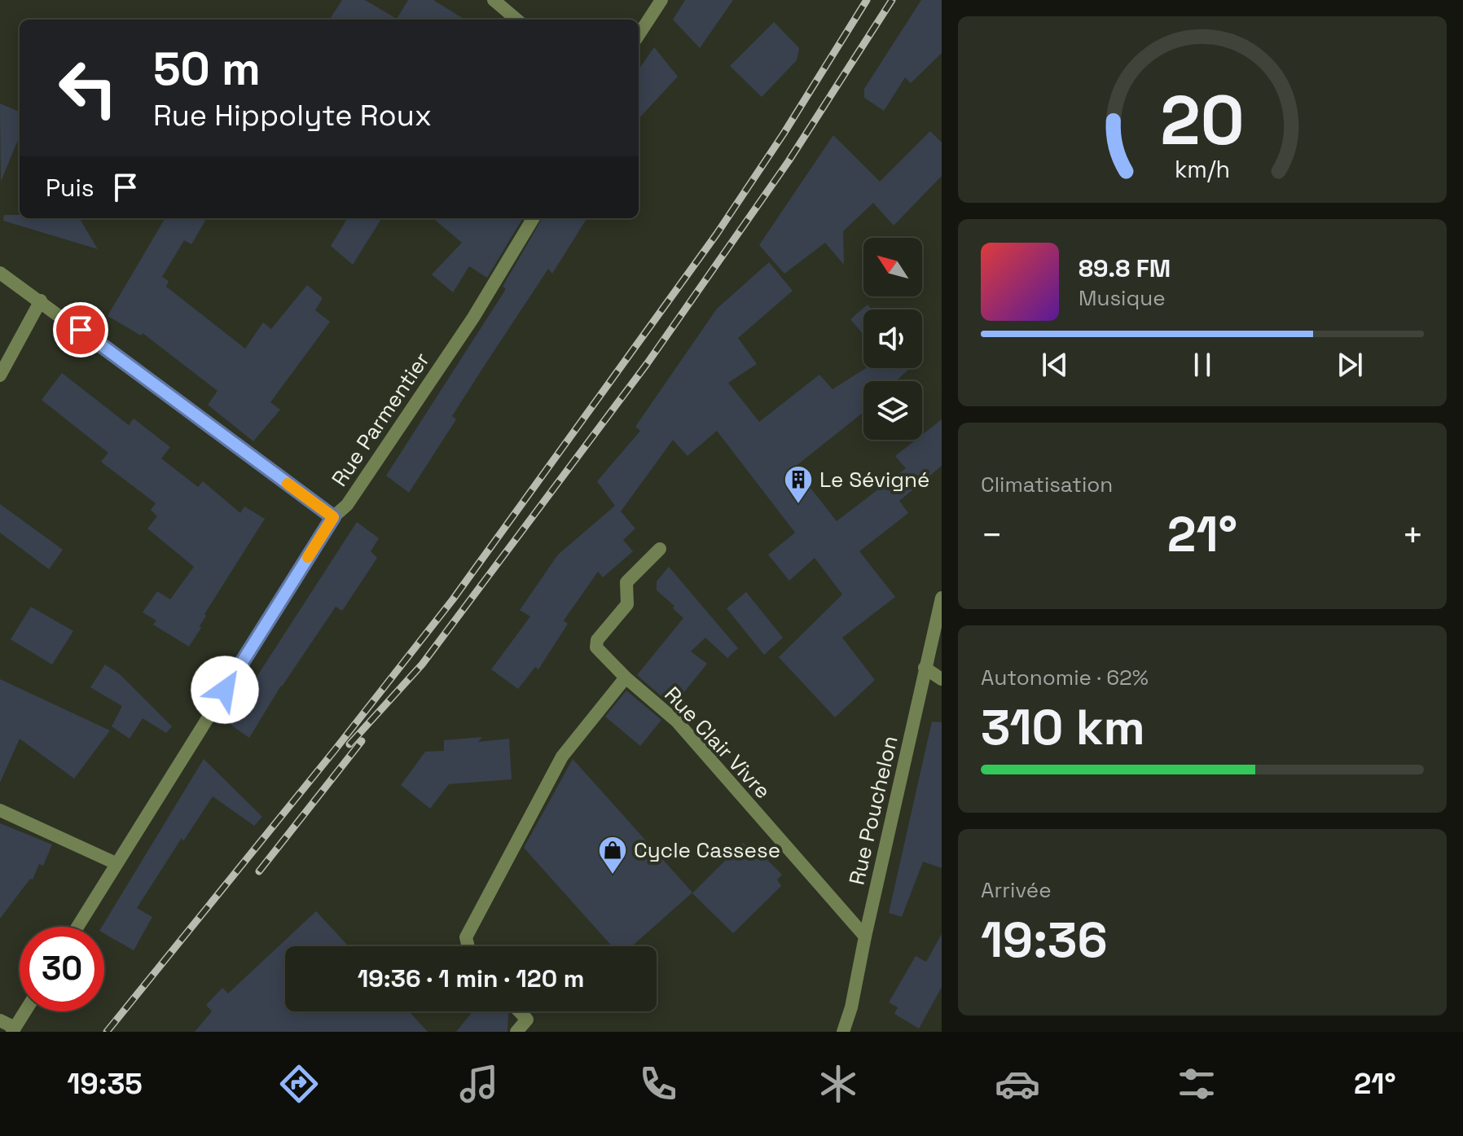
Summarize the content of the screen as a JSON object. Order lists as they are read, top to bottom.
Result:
{
  "streets": {
    "street": ["Rue Parmentier", "Rue Clair Vivre", "Rue Pouchelon"]
  },
  "crossings": [
    ["Rue Clair Vivre", "Rue Pouchelon"]
  ],
  "places": {
    "building": ["Le Sévigné"],
    "shop": ["Cycle Cassese"]
  },
  "north": "top left",
  "page": {
    "turn": ["50 m", "Rue Hippolyte Roux"],
    "then": "Puis",
    "song": ["89.8 FM", "Musique"],
    "tile": [
      "Climatisation",
      ["Autonomie · 62%", "310 km"],
      ["Arrivée", "19:36"]
    ],
    "heat": ["−", "21°", "+"],
    "limit": "30",
    "trip": "19:36 · 1 min · 120 m",
    "tabs": ["19:35", "21°"],
    "gauge": ["20", "km/h"]
  }
}
